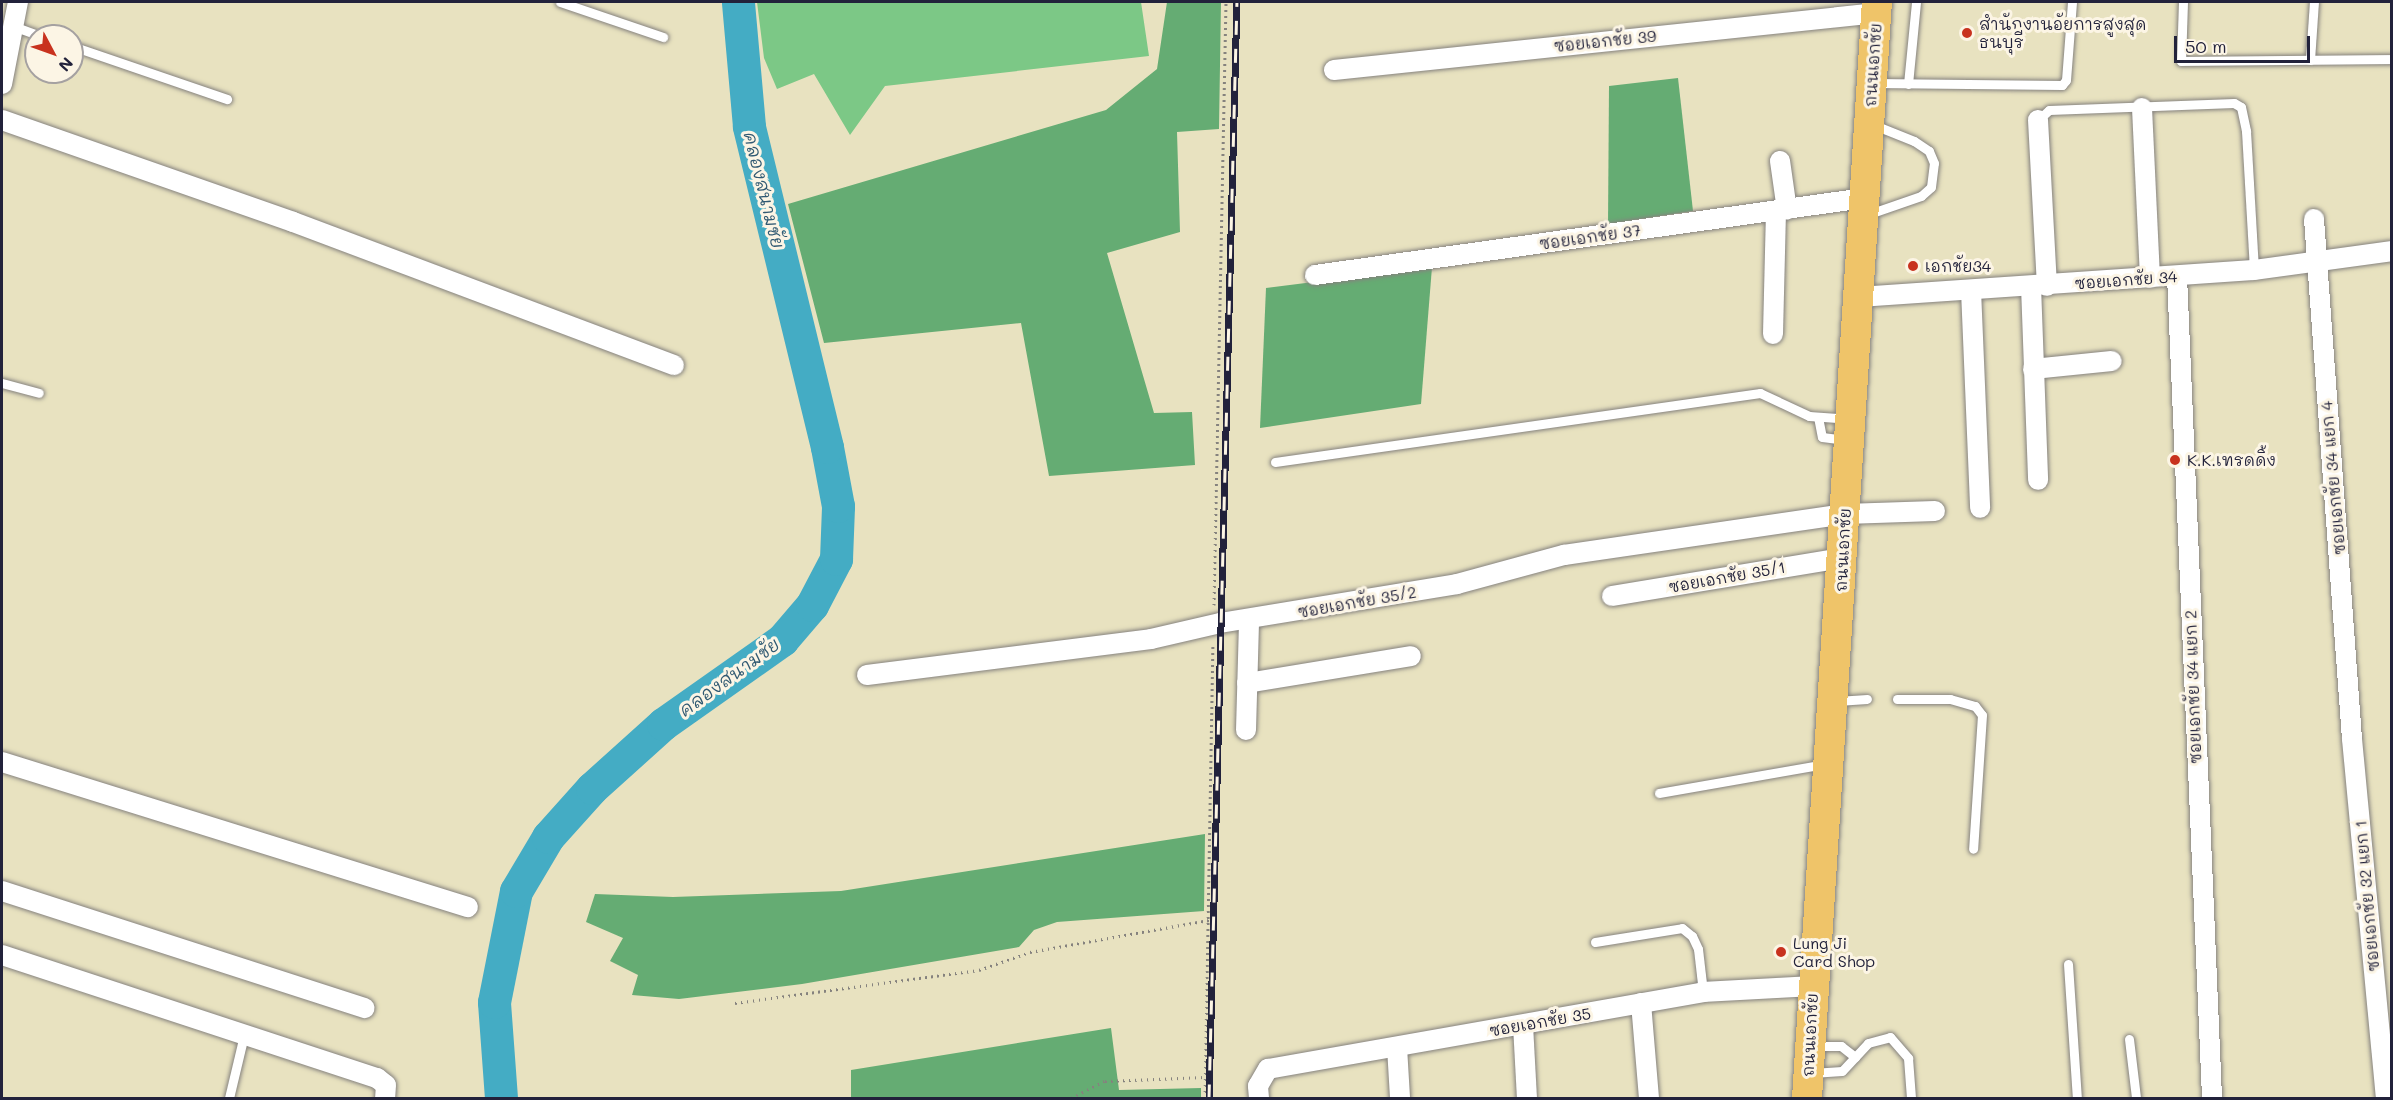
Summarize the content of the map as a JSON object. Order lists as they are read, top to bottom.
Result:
{
  "streets": {
    "main road": ["ถนนเอกชัย"],
    "street": [
      "ซอยเอกชัย 39",
      "ซอยเอกชัย 37",
      "ซอยเอกชัย 34",
      "ซอยเอกชัย 34 แยก 4",
      "ซอยเอกชัย 35/1",
      "ซอยเอกชัย 35/2",
      "ซอยเอกชัย 34 แยก 2",
      "ซอยเอกชัย 32 แยก 1",
      "ซอยเอกชัย 35"
    ]
  },
  "crossings": [
    ["ซอยเอกชัย 39", "ถนนเอกชัย"],
    ["ถนนเอกชัย", "ซอยเอกชัย 37"],
    ["ถนนเอกชัย", "ซอยเอกชัย 34"],
    ["ถนนเอกชัย", "ซอยเอกชัย 35/1"],
    ["ถนนเอกชัย", "ซอยเอกชัย 35/2"],
    ["ถนนเอกชัย", "ซอยเอกชัย 35"],
    ["ซอยเอกชัย 34", "ซอยเอกชัย 34 แยก 4"],
    ["ซอยเอกชัย 34", "ซอยเอกชัย 34 แยก 2"],
    ["ซอยเอกชัย 34 แยก 4", "ซอยเอกชัย 32 แยก 1"]
  ],
  "water": ["คลองสนามชัย"],
  "places": [
    "สำนักงานอัยการสูงสุด ธนบุรี",
    "เอกชัย34",
    "K.K.เทรดดิ้ง",
    "Lung Ji Card Shop"
  ],
  "scale_bar": "50 m",
  "north": "bottom right"
}
